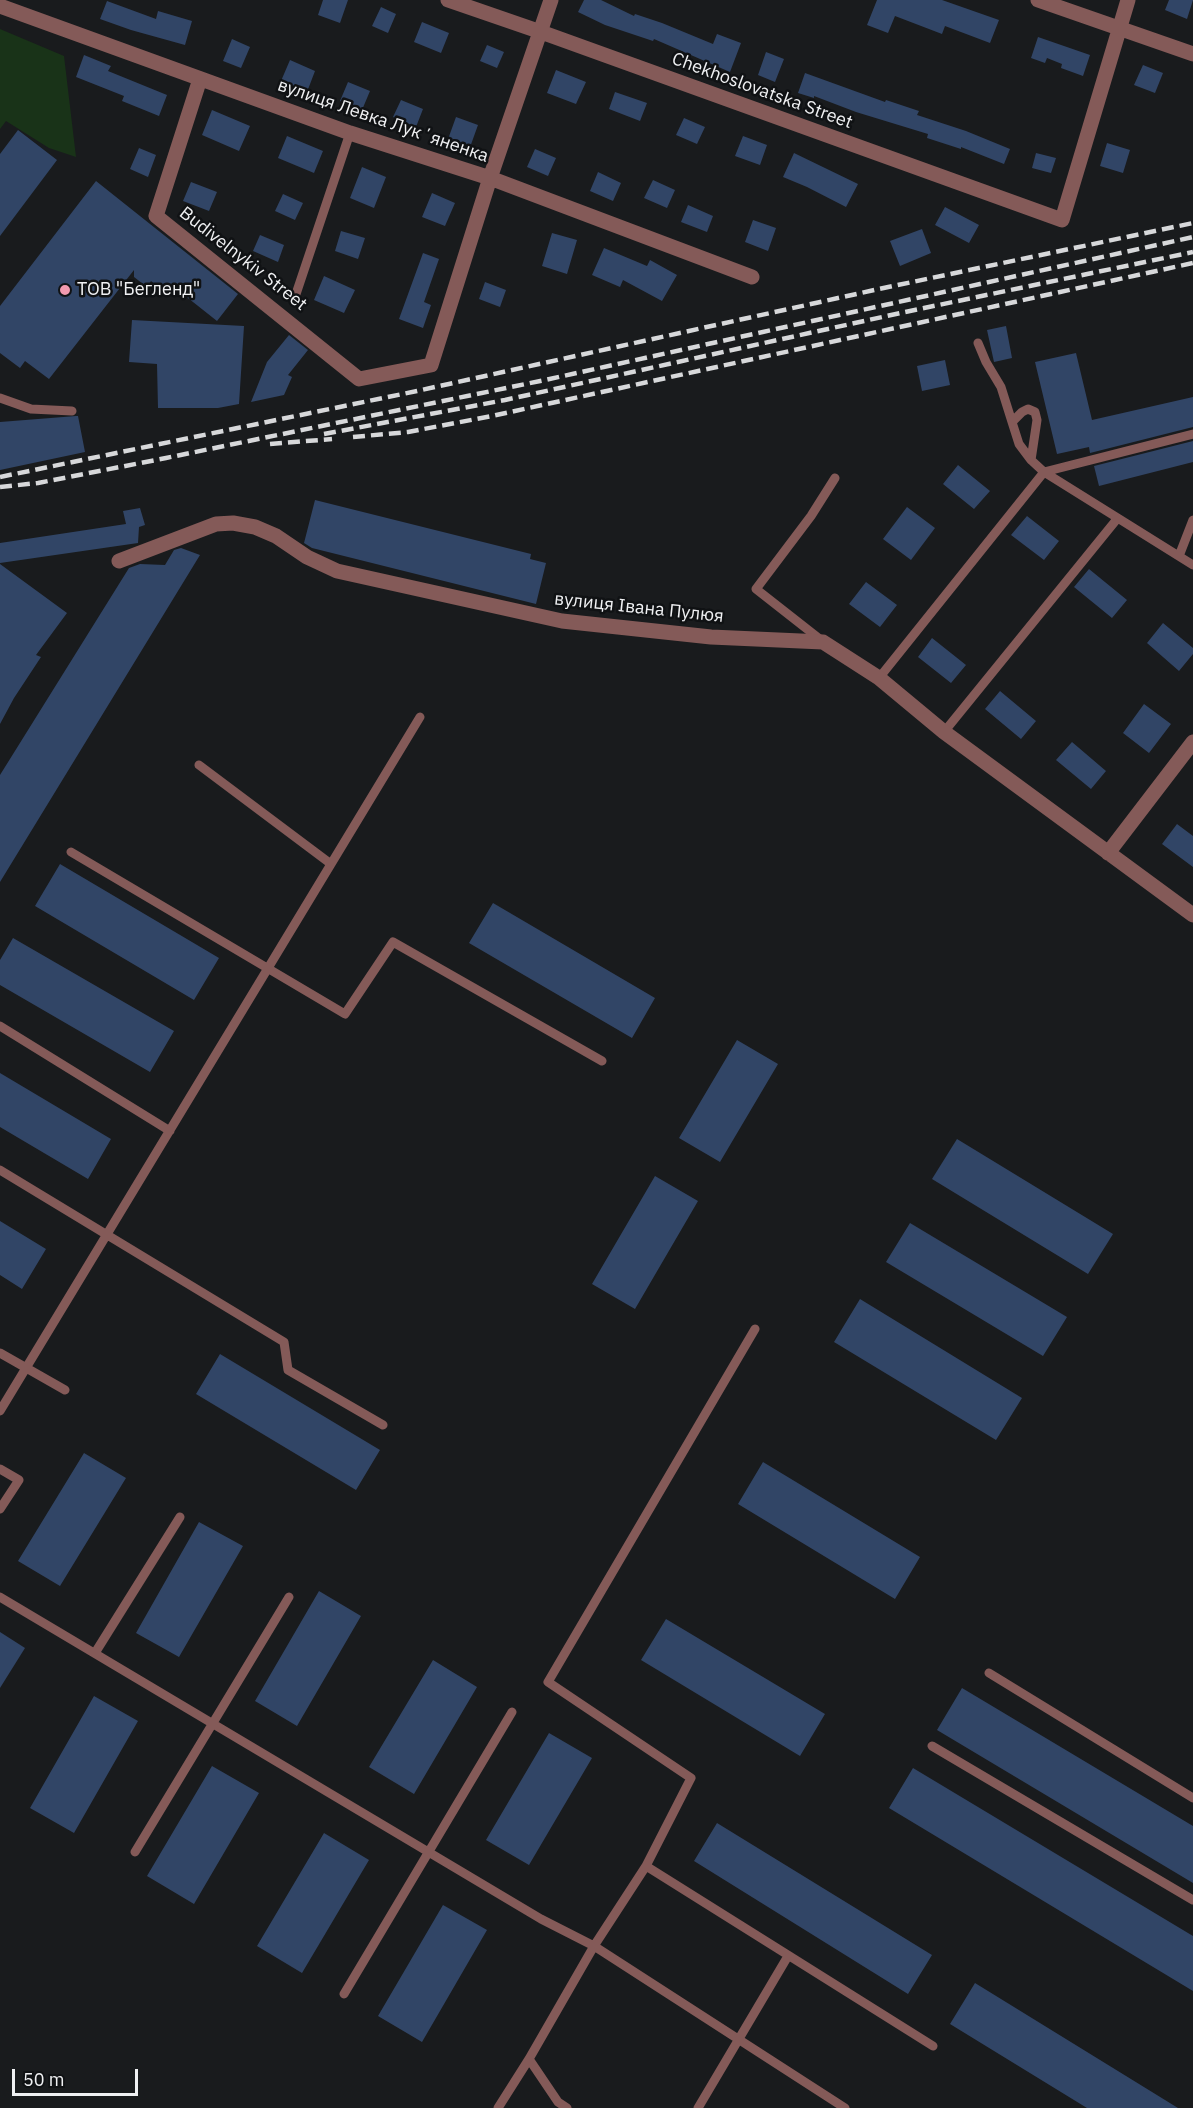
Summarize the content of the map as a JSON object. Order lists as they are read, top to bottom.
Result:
{
  "streets": {
    "street": [
      "Chekhoslovatska Street",
      "вулиця Левка Лукʼяненка",
      "Budivelnykiv Street",
      "вулиця Івана Пулюя"
    ]
  },
  "crossings": [
    ["вулиця Левка Лукʼяненка", "Budivelnykiv Street"]
  ],
  "places": ["ТОВ \"Бегленд\""],
  "scale_bar": "50 m"
}
